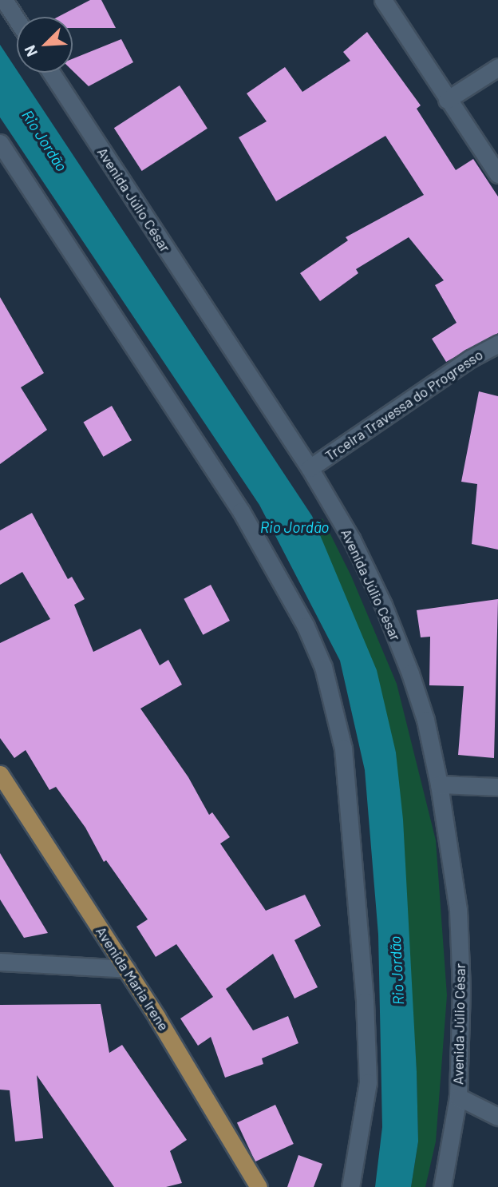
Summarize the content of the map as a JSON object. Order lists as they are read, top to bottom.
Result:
{
  "streets": {
    "main road": ["Avenida Maria Irene"],
    "street": ["Avenida Júlio César", "Trceira Travessa do Progresso"]
  },
  "crossings": [
    ["Avenida Júlio César", "Trceira Travessa do Progresso"]
  ],
  "water": ["Rio Jordão"],
  "north": "bottom left"
}
